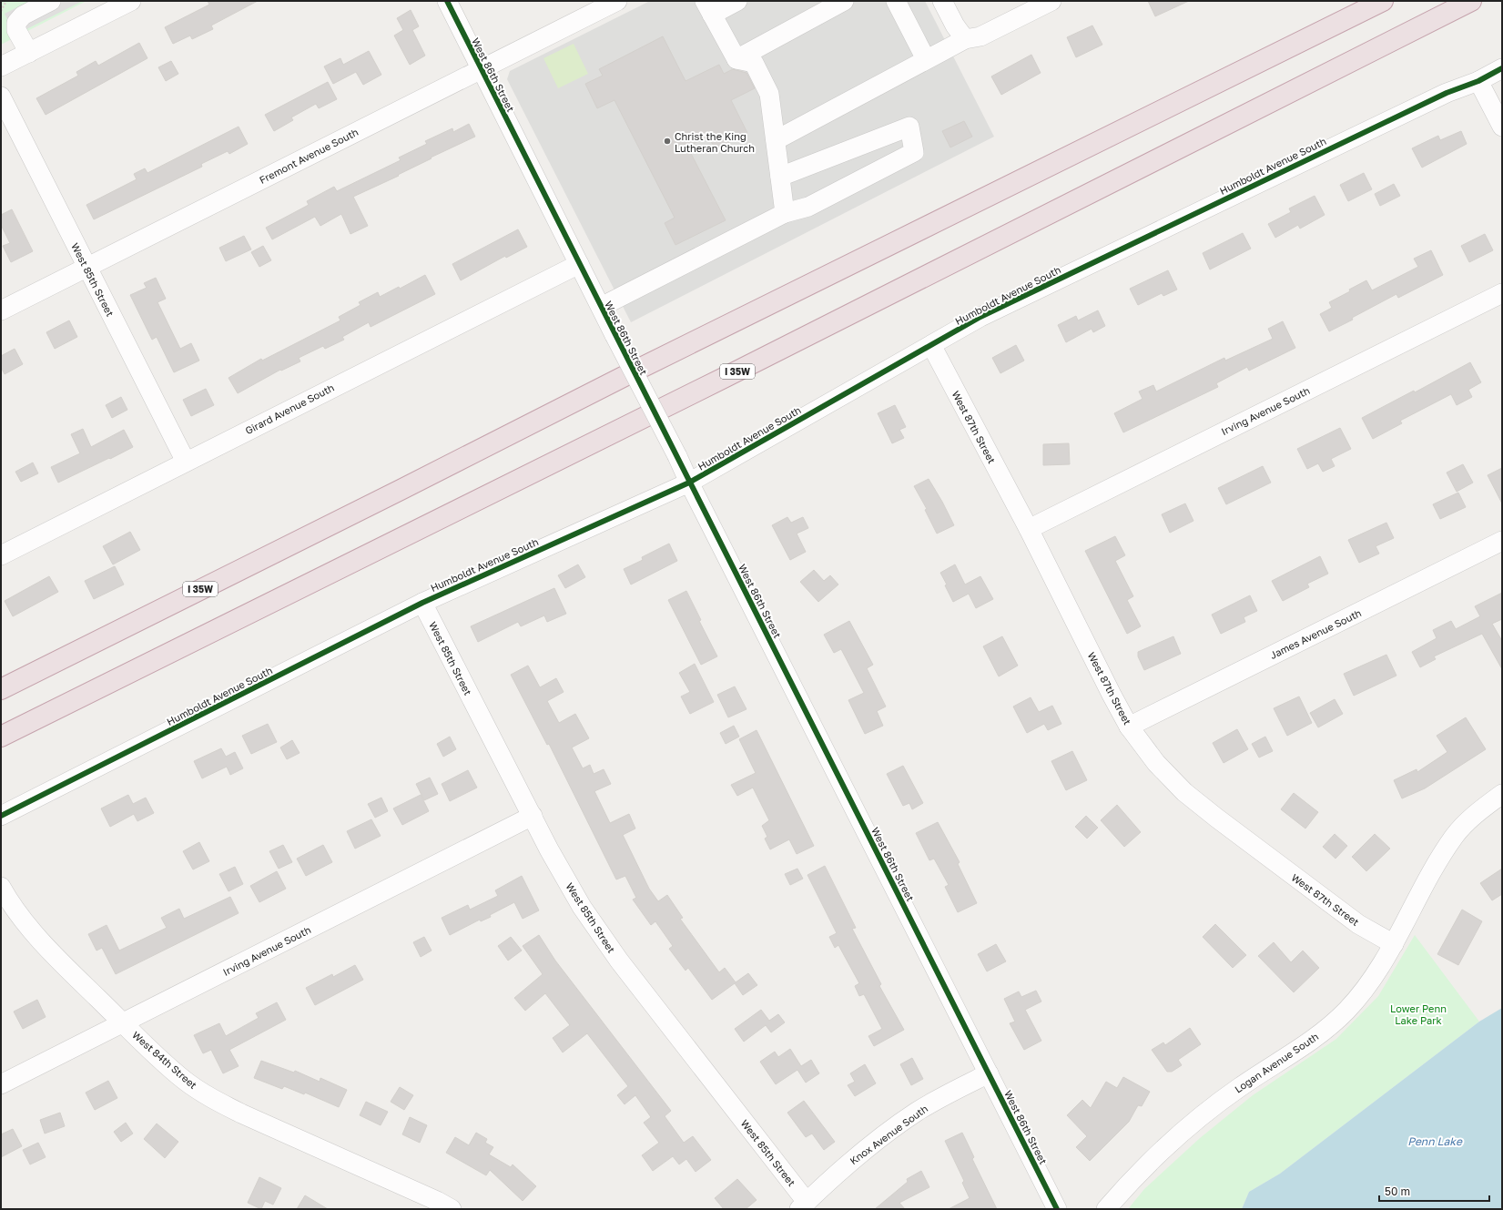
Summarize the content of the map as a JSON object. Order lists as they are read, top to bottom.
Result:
{
  "streets": {
    "highway": ["I 35W"],
    "street": [
      "West 86th Street",
      "Fremont Avenue South",
      "Humboldt Avenue South",
      "West 85th Street",
      "Girard Avenue South",
      "Irving Avenue South",
      "West 87th Street",
      "James Avenue South",
      "West 84th Street",
      "Logan Avenue South",
      "Knox Avenue South"
    ]
  },
  "crossings": [
    ["West 86th Street", "Fremont Avenue South"],
    ["West 86th Street", "Humboldt Avenue South"],
    ["West 86th Street", "Girard Avenue South"],
    ["West 86th Street", "Knox Avenue South"],
    ["Fremont Avenue South", "West 85th Street"],
    ["Humboldt Avenue South", "West 85th Street"],
    ["Humboldt Avenue South", "West 87th Street"],
    ["West 85th Street", "Girard Avenue South"],
    ["West 85th Street", "Irving Avenue South"],
    ["West 85th Street", "Knox Avenue South"],
    ["Irving Avenue South", "West 87th Street"],
    ["Irving Avenue South", "West 84th Street"],
    ["West 87th Street", "James Avenue South"],
    ["West 87th Street", "Logan Avenue South"]
  ],
  "water": ["Penn Lake"],
  "parks": ["Lower Penn Lake Park"],
  "places": ["Christ the King Lutheran Church"],
  "scale_bar": "50 m"
}
